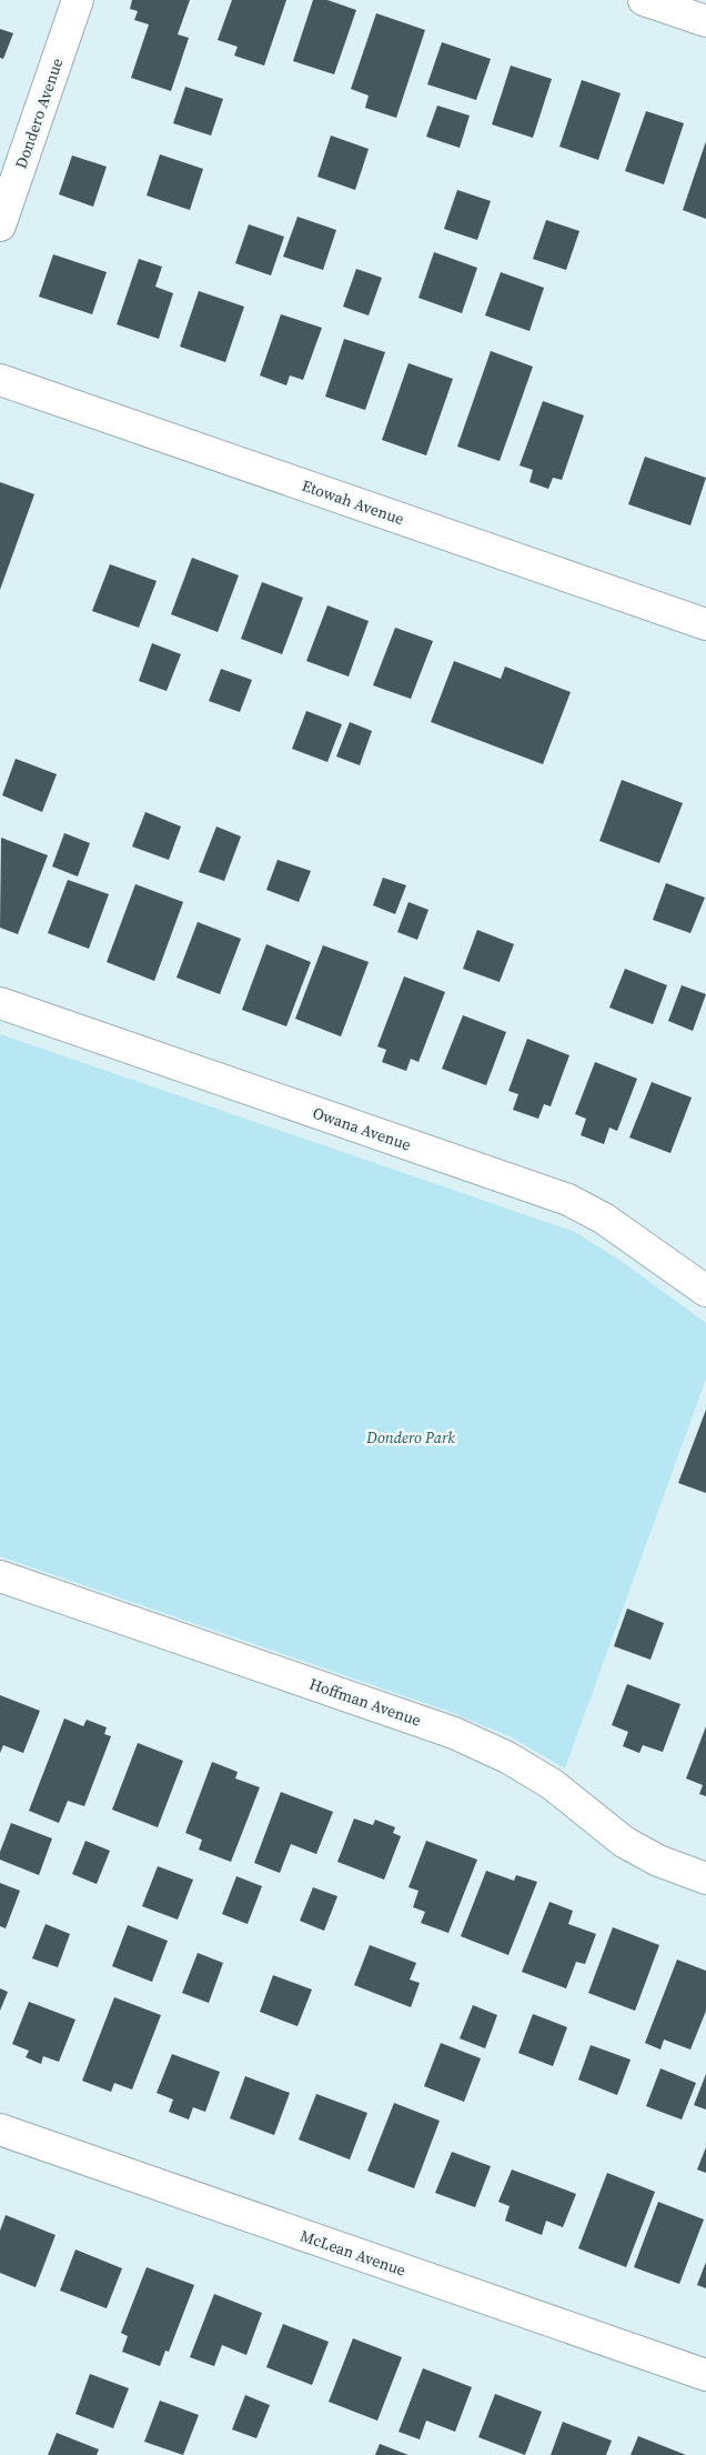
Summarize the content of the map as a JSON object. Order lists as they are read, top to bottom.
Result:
{
  "streets": {
    "street": [
      "Dondero Avenue",
      "Etowah Avenue",
      "Owana Avenue",
      "Hoffman Avenue",
      "McLean Avenue"
    ]
  },
  "parks": ["Dondero Park"]
}
